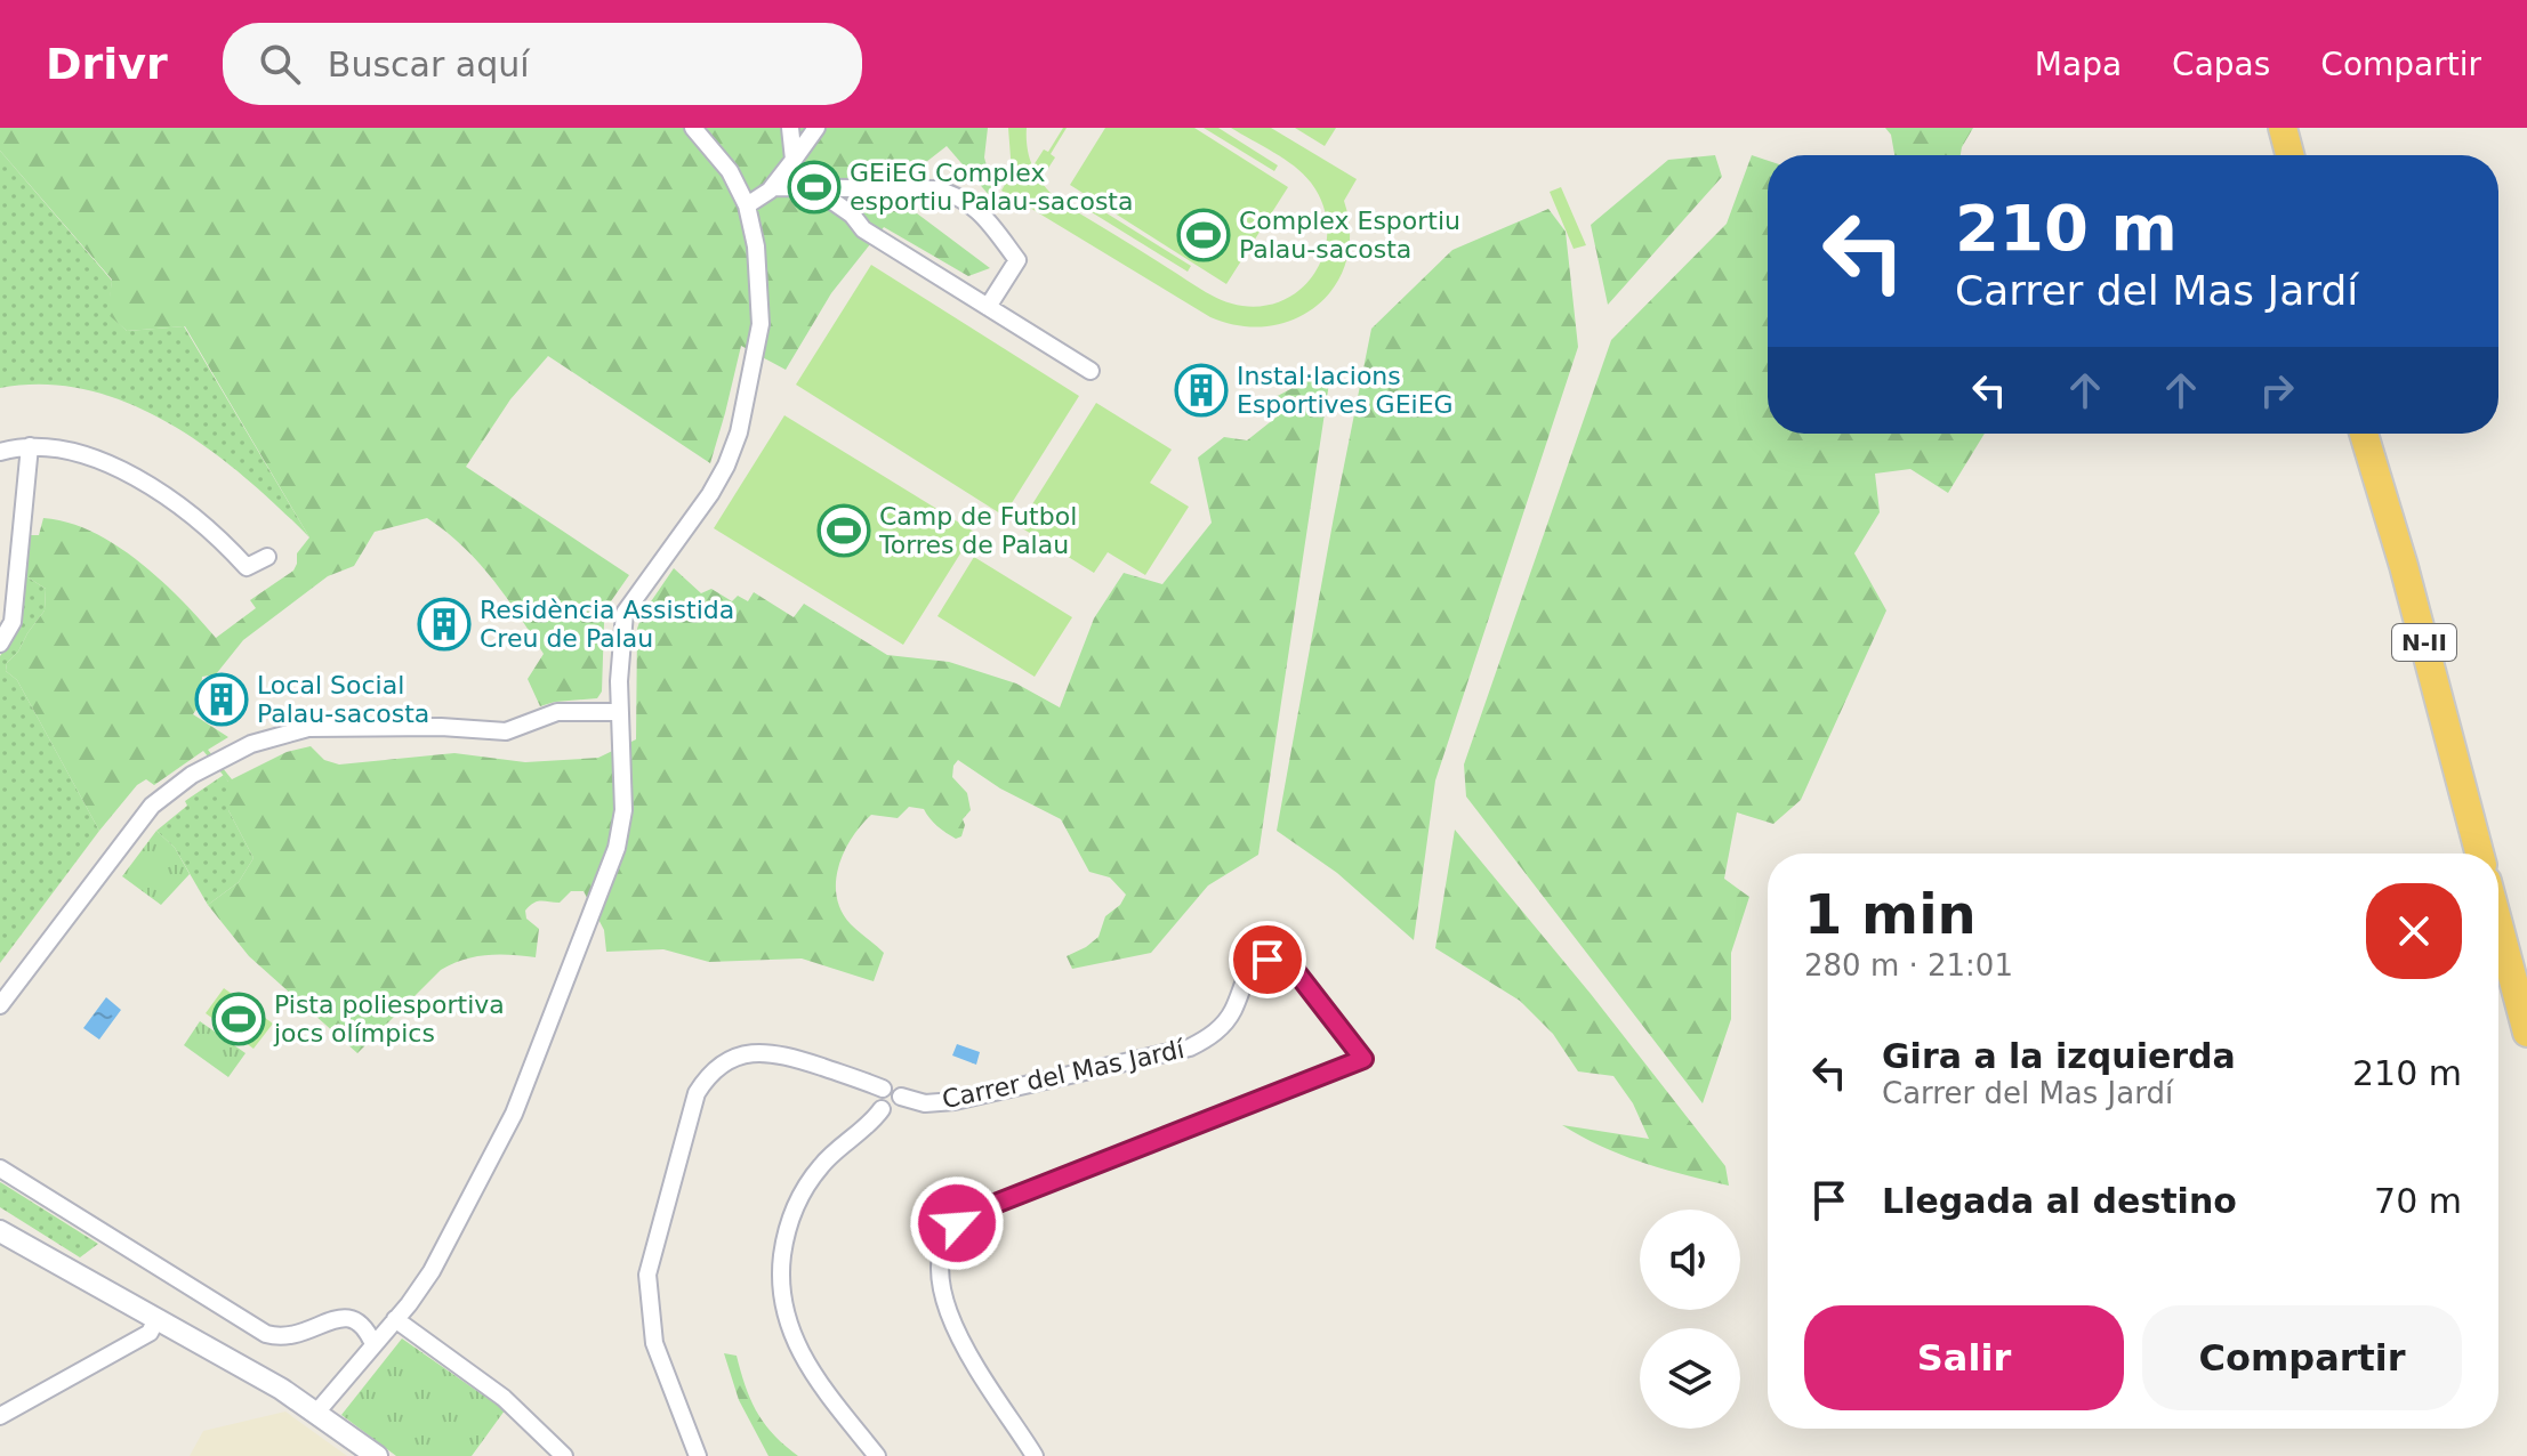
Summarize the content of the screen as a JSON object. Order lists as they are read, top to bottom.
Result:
{
  "streets": {
    "highway": ["N-II"],
    "street": ["Carrer del Mas Jardí"]
  },
  "places": {
    "sports": [
      "GEiEG Complex esportiu Palau-sacosta",
      "Complex Esportiu Palau-sacosta",
      "Camp de Futbol Torres de Palau",
      "Pista poliesportiva jocs olímpics"
    ],
    "building": ["Instal·lacions Esportives GEiEG", "Residència Assistida Creu de Palau", "Local Social Palau-sacosta"]
  },
  "page": {
    "header": "Drivr",
    "search": "Buscar aquí",
    "nav": ["Mapa", "Capas", "Compartir"],
    "turn": ["210 m", "Carrer del Mas Jardí"],
    "heading": ["1 min", "280 m · 21:01"],
    "list": [
      {
        "name": "Gira a la izquierda",
        "note": "Carrer del Mas Jardí",
        "value": "210 m"
      },
      {
        "name": "Llegada al destino",
        "value": "70 m"
      }
    ],
    "buttons": ["Salir", "Compartir"]
  }
}
